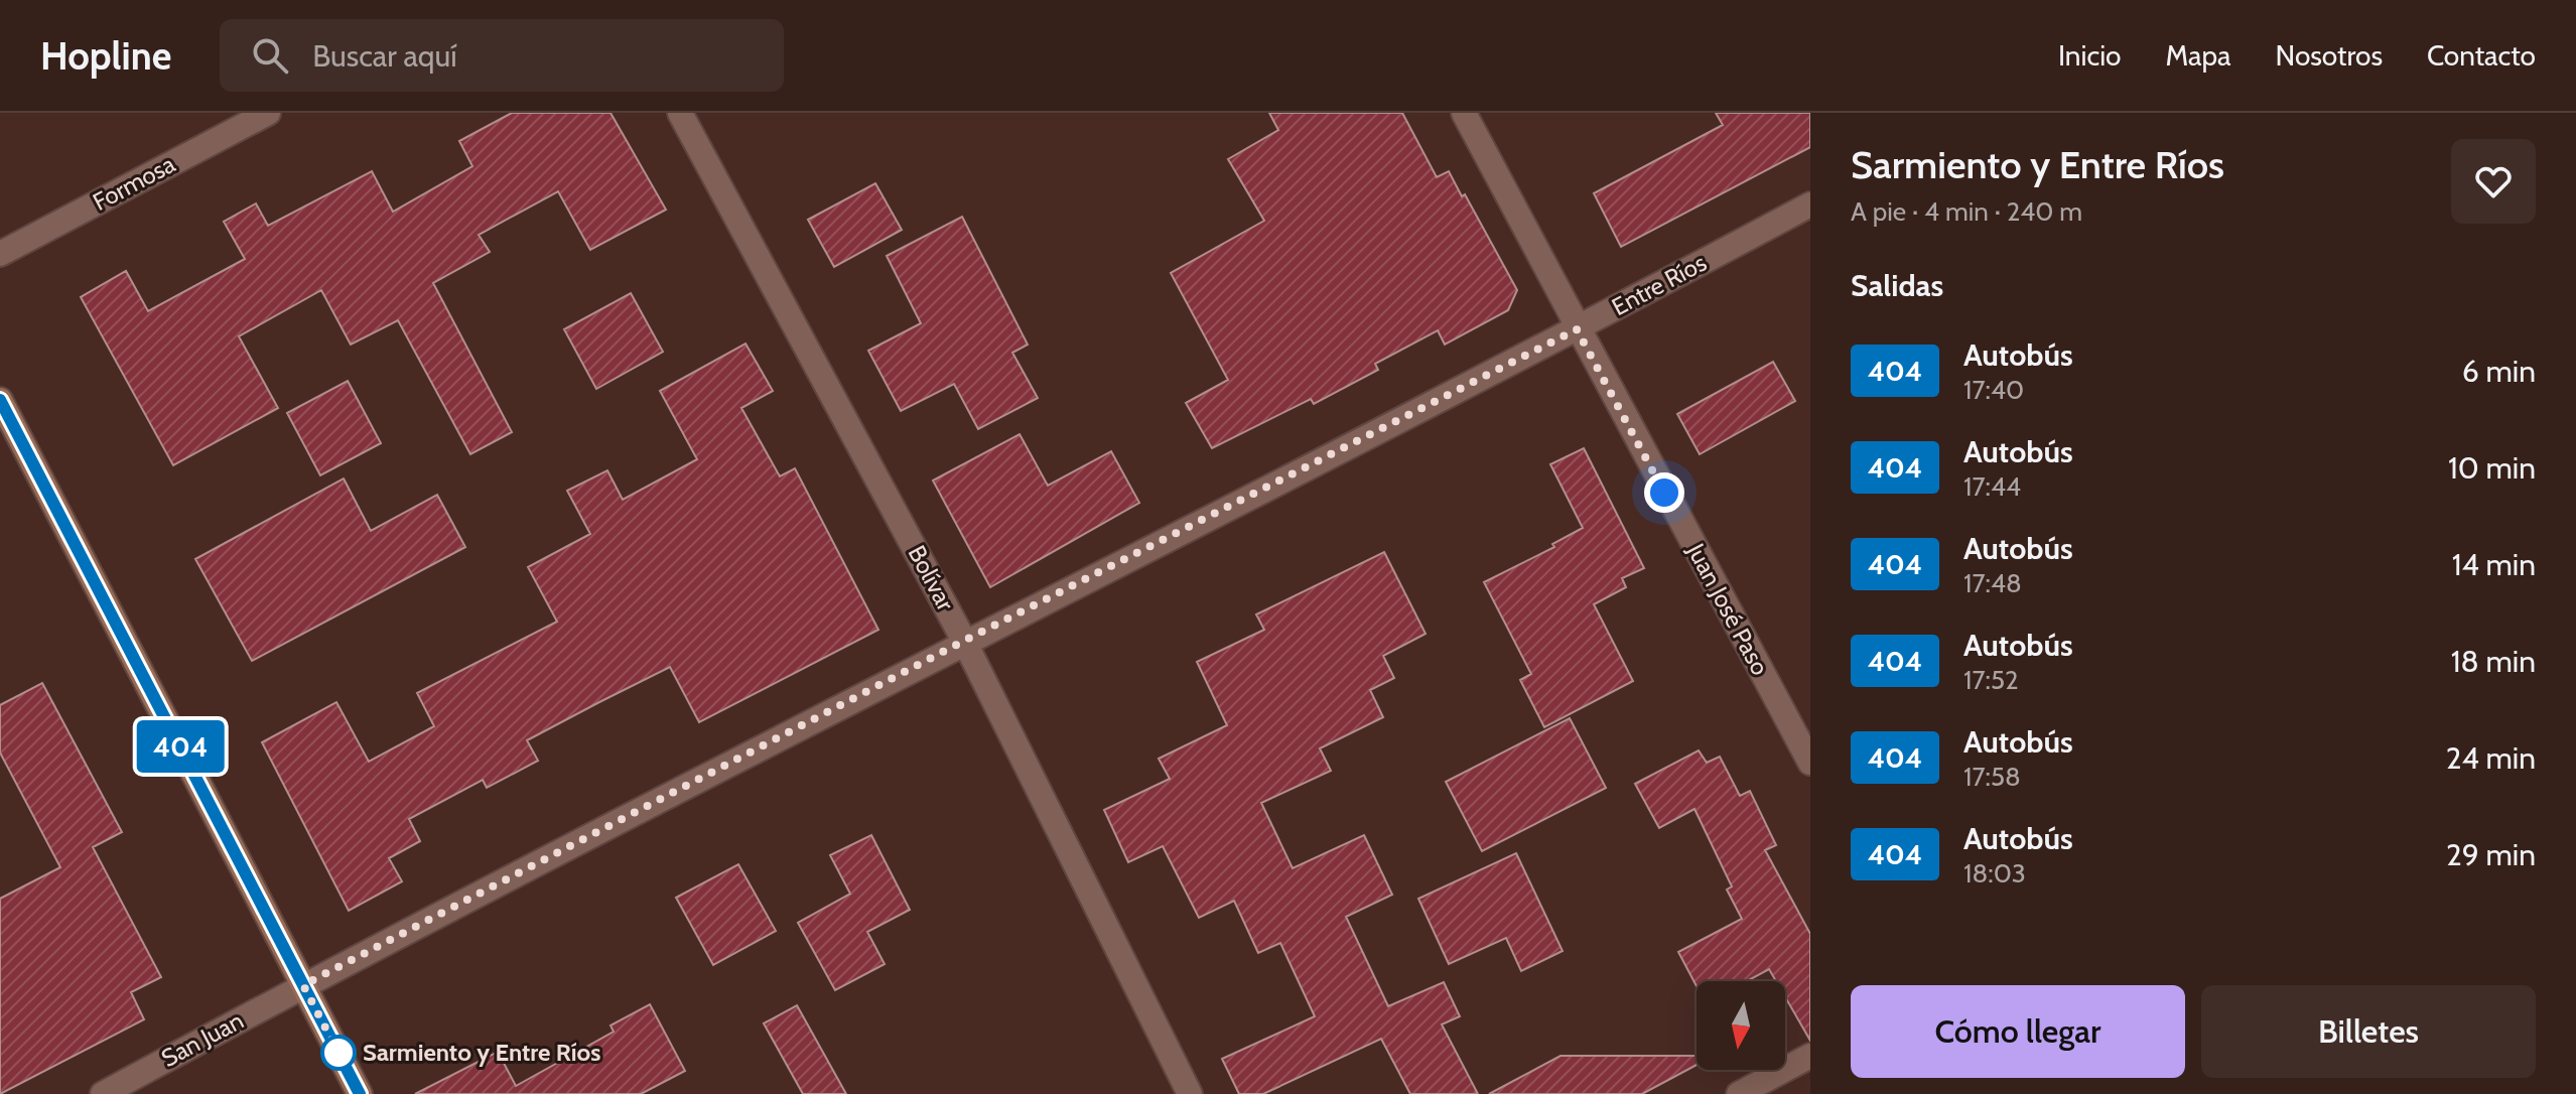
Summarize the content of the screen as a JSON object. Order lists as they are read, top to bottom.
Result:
{
  "streets": {
    "street": [
      "Formosa",
      "Entre Ríos",
      "Bolívar",
      "Juan José Paso",
      "San Juan"
    ]
  },
  "crossings": [
    ["Entre Ríos", "Bolívar"],
    ["Entre Ríos", "Juan José Paso"],
    ["Entre Ríos", "San Juan"]
  ],
  "places": ["Sarmiento y Entre Ríos"],
  "lines": ["bus line 404"],
  "north": "bottom",
  "page": {
    "header": "Hopline",
    "search": "Buscar aquí",
    "nav": [
      "Inicio",
      "Mapa",
      "Nosotros",
      "Contacto"
    ],
    "on_map": "404",
    "heading": [
      ["Sarmiento y Entre Ríos", "A pie · 4 min · 240 m"],
      "Salidas"
    ],
    "list": [
      {
        "mark": "404",
        "name": "Autobús",
        "note": "17:40",
        "value": "6 min"
      },
      {
        "mark": "404",
        "name": "Autobús",
        "note": "17:44",
        "value": "10 min"
      },
      {
        "mark": "404",
        "name": "Autobús",
        "note": "17:48",
        "value": "14 min"
      },
      {
        "mark": "404",
        "name": "Autobús",
        "note": "17:52",
        "value": "18 min"
      },
      {
        "mark": "404",
        "name": "Autobús",
        "note": "17:58",
        "value": "24 min"
      },
      {
        "mark": "404",
        "name": "Autobús",
        "note": "18:03",
        "value": "29 min"
      }
    ],
    "buttons": ["Cómo llegar", "Billetes"]
  }
}
